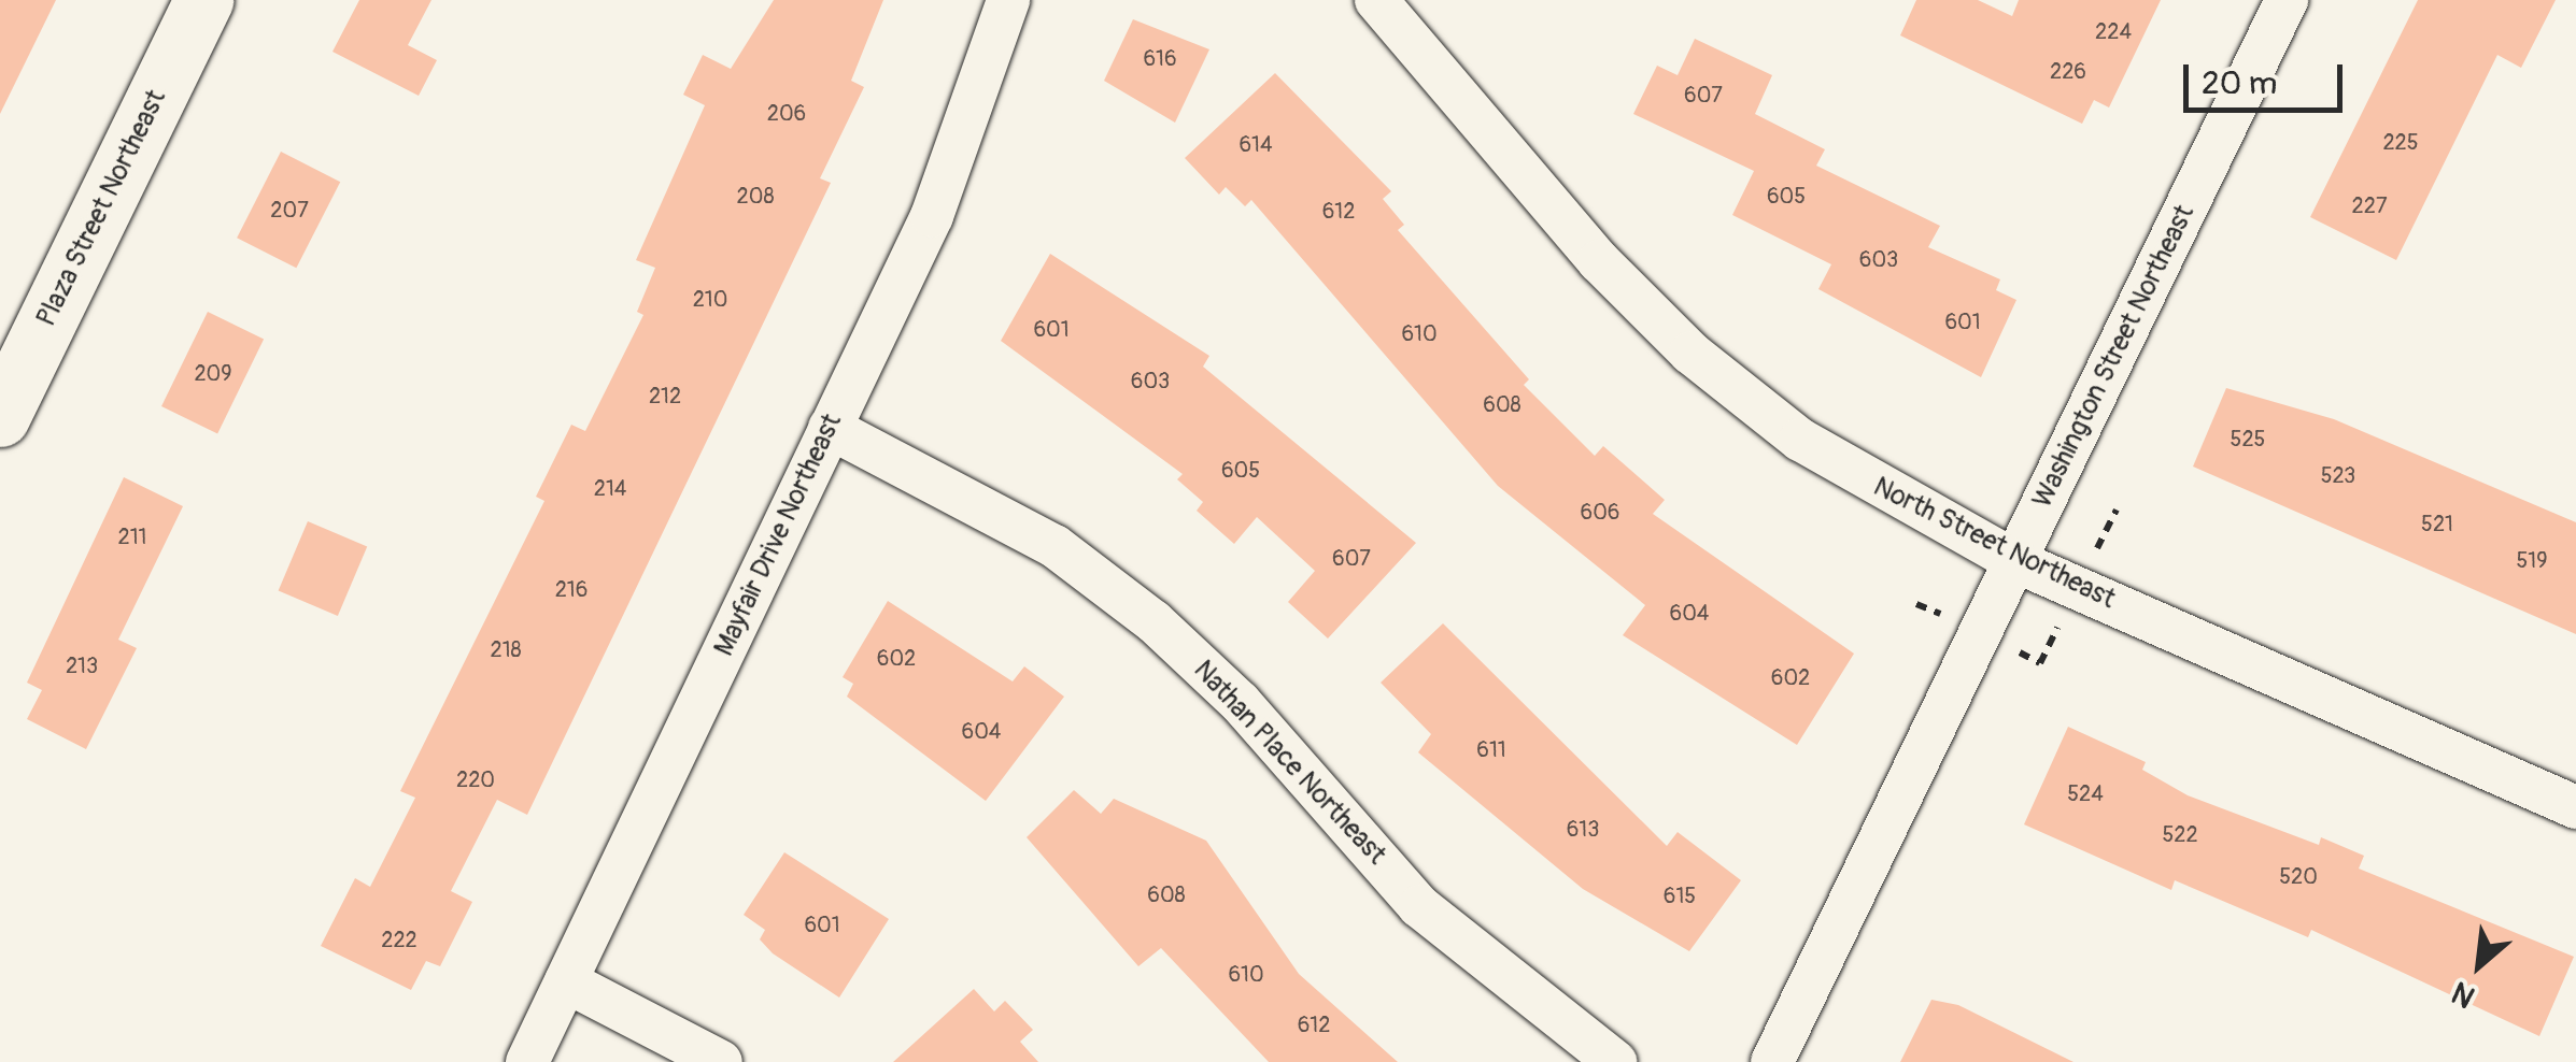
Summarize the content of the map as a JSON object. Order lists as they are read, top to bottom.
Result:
{
  "streets": {
    "main road": ["Plaza Street Northeast"],
    "street": [
      "Washington Street Northeast",
      "Mayfair Drive Northeast",
      "North Street Northeast",
      "Nathan Place Northeast"
    ]
  },
  "crossings": [
    ["Washington Street Northeast", "North Street Northeast"],
    ["Mayfair Drive Northeast", "Nathan Place Northeast"]
  ],
  "house_numbers": [
    "224",
    "616",
    "226",
    "607",
    "206",
    "225",
    "614",
    "208",
    "605",
    "227",
    "207",
    "612",
    "603",
    "210",
    "601",
    "601",
    "610",
    "209",
    "603",
    "212",
    "608",
    "525",
    "605",
    "523",
    "214",
    "606",
    "521",
    "211",
    "607",
    "519",
    "216",
    "604",
    "218",
    "602",
    "213",
    "602",
    "604",
    "611",
    "220",
    "524",
    "613",
    "522",
    "520",
    "608",
    "615",
    "601",
    "222",
    "610",
    "612"
  ],
  "scale_bar": "20 m",
  "north": "bottom left"
}
